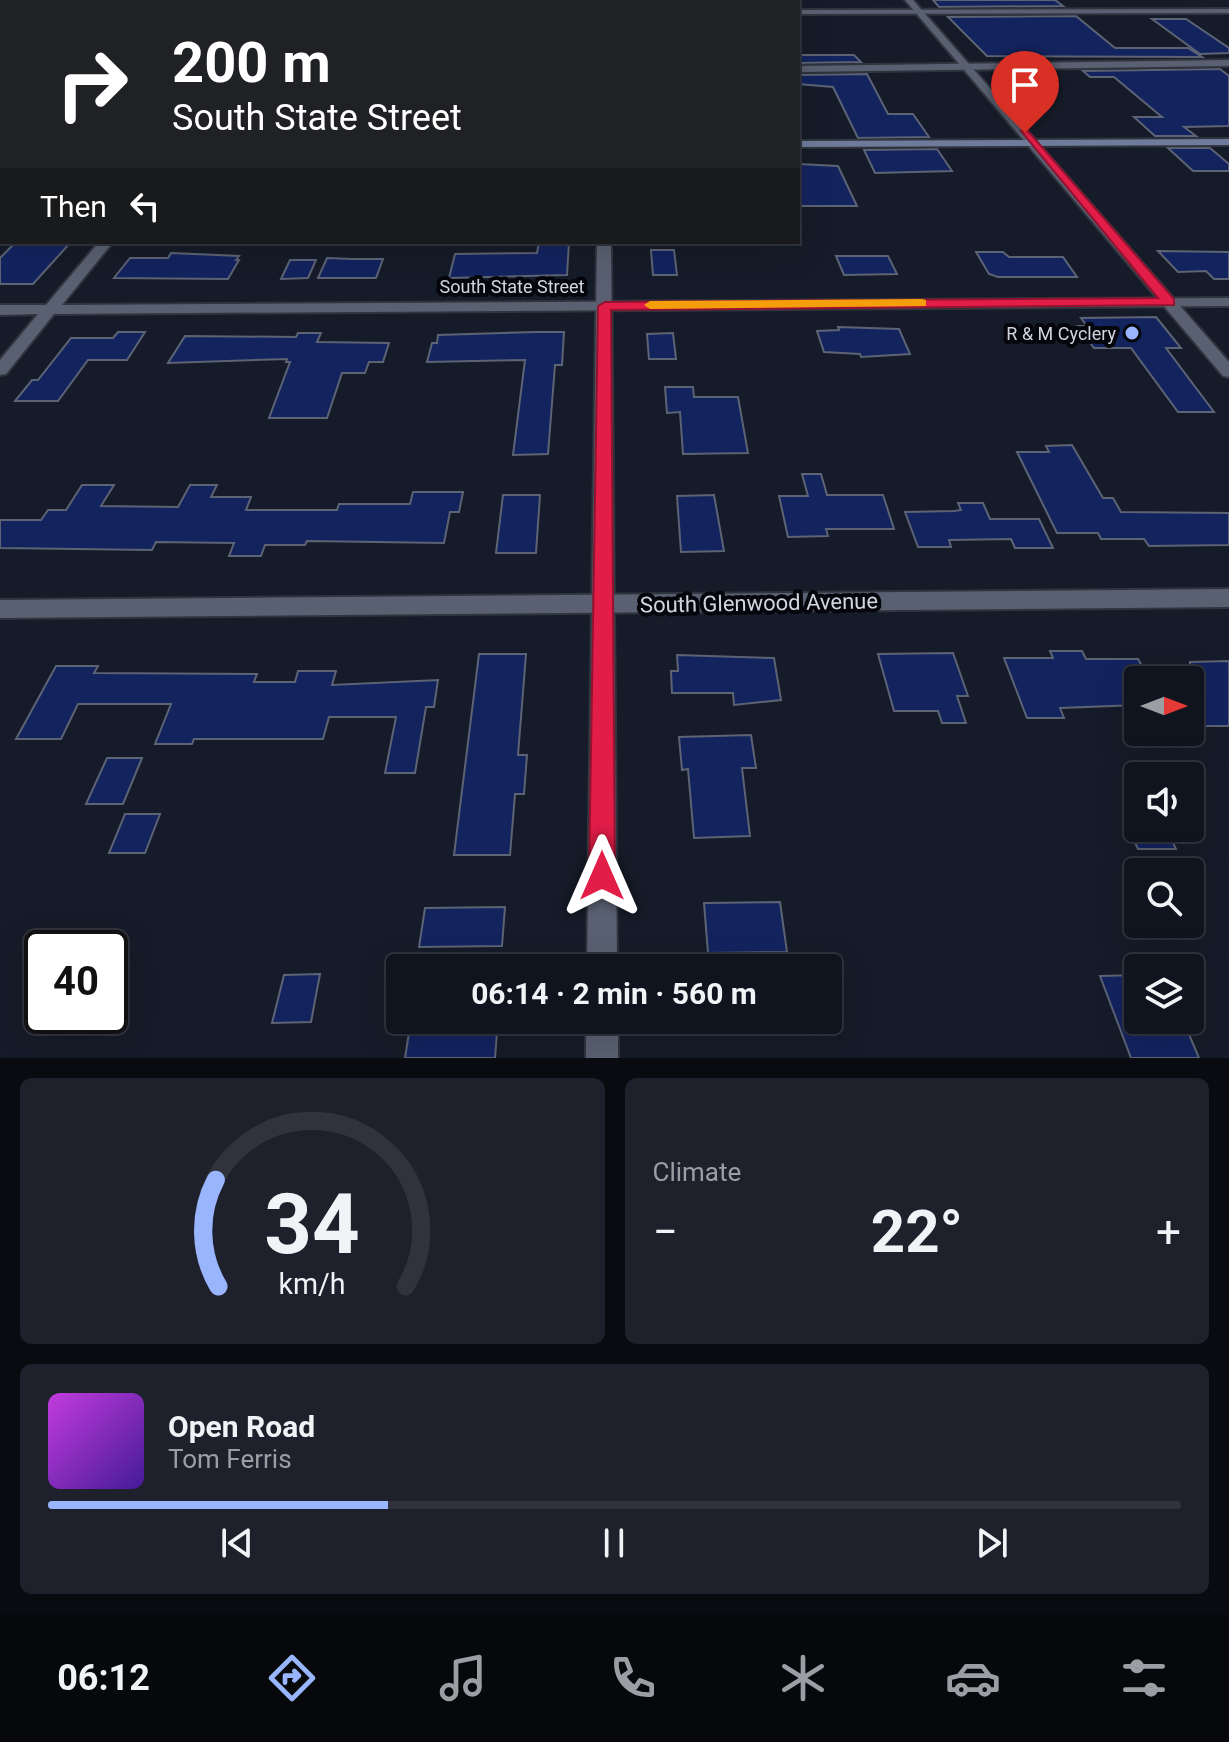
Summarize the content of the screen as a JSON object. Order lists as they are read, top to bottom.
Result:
{
  "streets": {
    "street": ["South State Street", "South Glenwood Avenue"]
  },
  "places": ["R & M Cyclery"],
  "north": "right",
  "page": {
    "turn": ["200 m", "South State Street"],
    "then": "Then",
    "limit": "40",
    "trip": "06:14 · 2 min · 560 m",
    "tile": "Climate",
    "heat": ["−", "22°", "+"],
    "song": ["Open Road", "Tom Ferris"],
    "tabs": "06:12",
    "gauge": ["34", "km/h"]
  }
}
